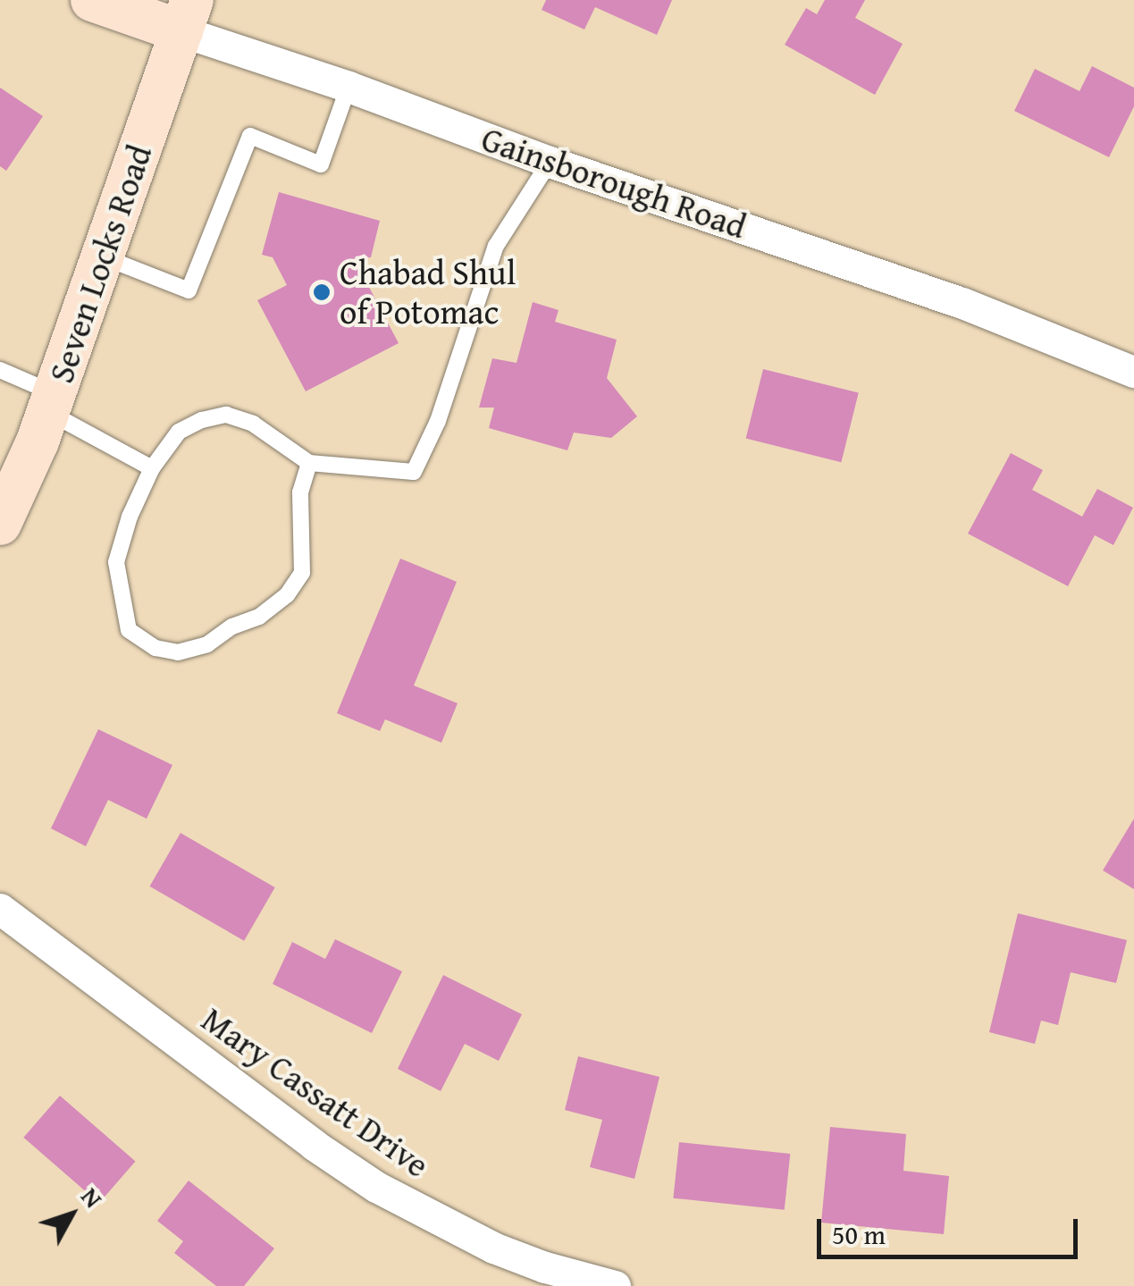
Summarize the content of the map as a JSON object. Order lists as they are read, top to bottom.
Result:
{
  "streets": {
    "main road": ["Gainsborough Road", "Seven Locks Road"],
    "street": ["Mary Cassatt Drive"]
  },
  "crossings": [
    ["Gainsborough Road", "Seven Locks Road"]
  ],
  "places": ["Chabad Shul of Potomac"],
  "scale_bar": "50 m",
  "north": "top right"
}
